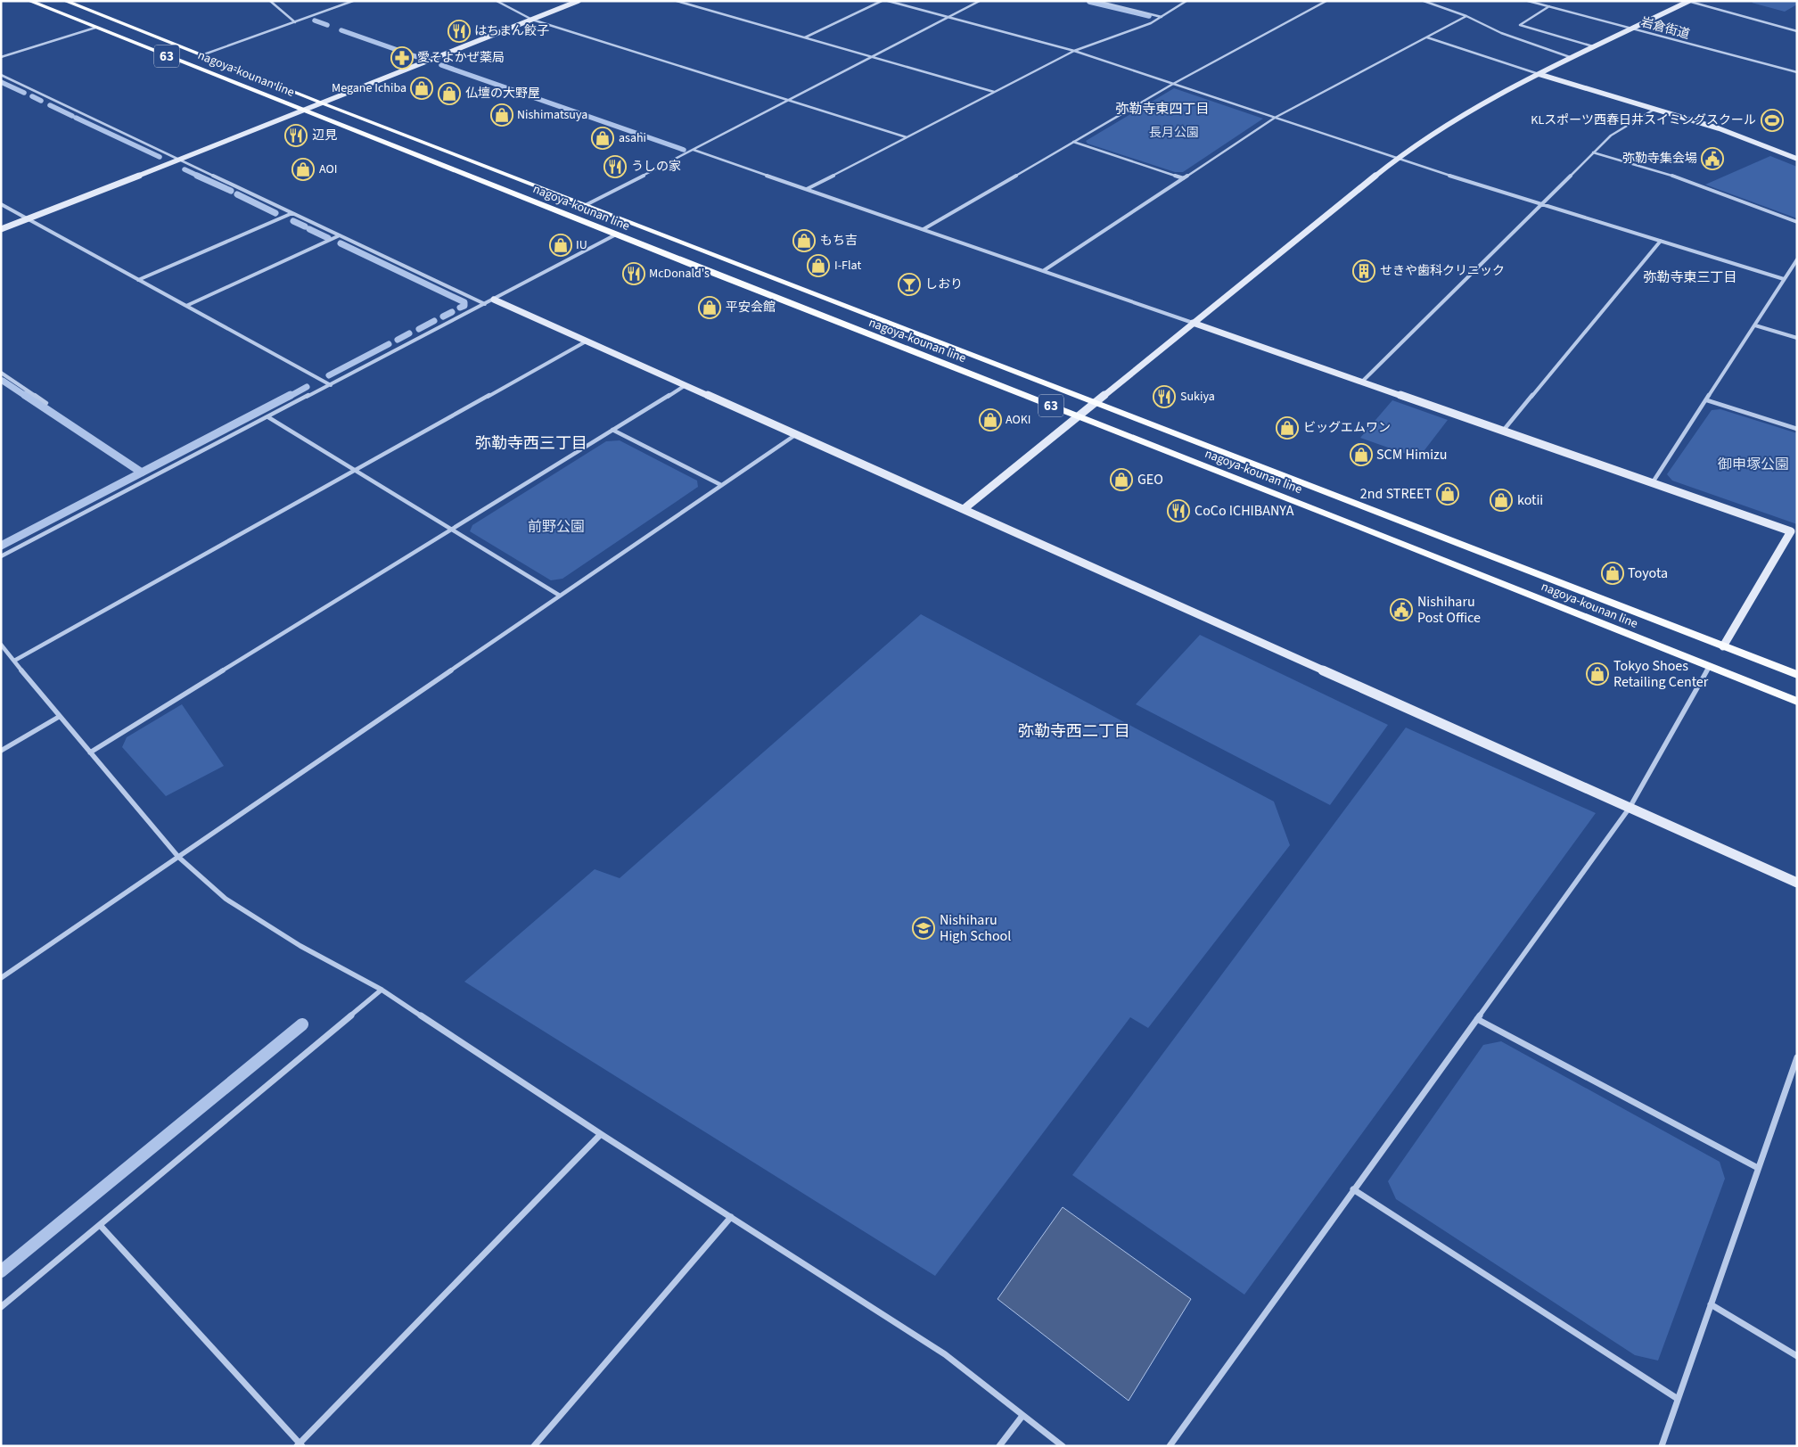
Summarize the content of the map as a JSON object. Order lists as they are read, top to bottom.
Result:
{
  "streets": {
    "main road": ["63", "nagoya-kounan line"],
    "street": ["岩倉街道"]
  },
  "districts": [
    "弥勒寺東四丁目",
    "弥勒寺東三丁目",
    "弥勒寺西三丁目",
    "弥勒寺西二丁目"
  ],
  "parks": ["長月公園", "御申塚公園", "前野公園"],
  "places": {
    "restaurant": [
      "はちまん餃子",
      "辺見",
      "うしの家",
      "McDonald's",
      "Sukiya",
      "CoCo ICHIBANYA"
    ],
    "pharmacy": ["愛そよかぜ薬局"],
    "shop": [
      "Megane Ichiba",
      "仏壇の大野屋",
      "Nishimatsuya",
      "asahi",
      "AOI",
      "もち吉",
      "IU",
      "I-Flat",
      "平安会館",
      "AOKI",
      "ビッグエムワン",
      "SCM Himizu",
      "GEO",
      "2nd STREET",
      "kotii",
      "Toyota",
      "Tokyo Shoes Retailing Center"
    ],
    "sports": ["KLスポーツ西春日井スイミングスクール"],
    "public building": ["弥勒寺集会場", "Nishiharu Post Office"],
    "building": ["せきや歯科クリニック"],
    "bar": ["しおり"],
    "school or university": ["Nishiharu High School"]
  }
}
